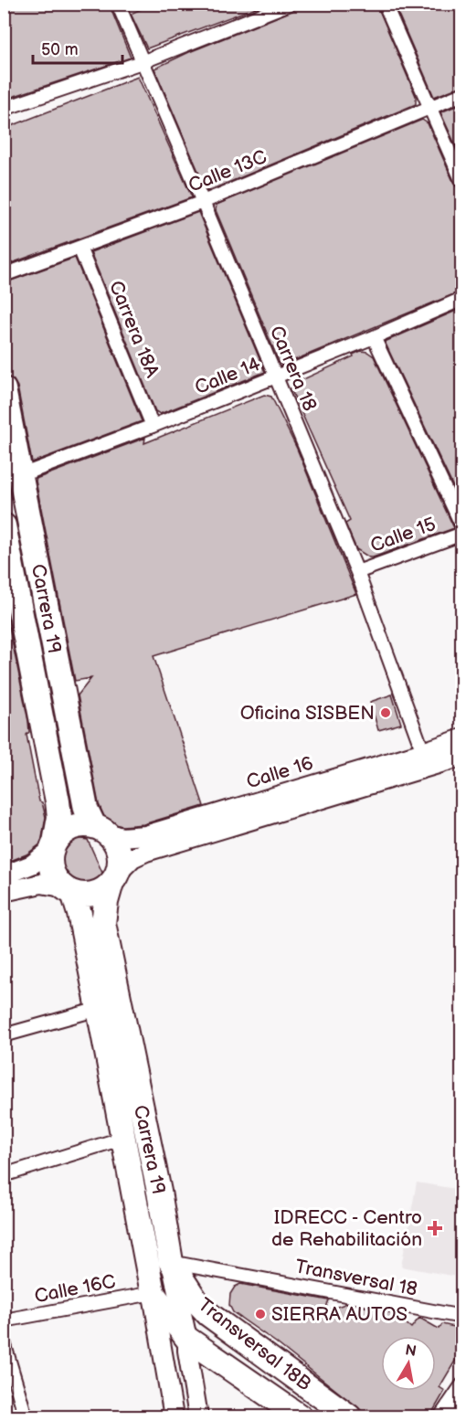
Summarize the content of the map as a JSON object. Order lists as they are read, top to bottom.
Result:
{
  "streets": {
    "highway": ["Carrera 19", "Transversal 18B"],
    "main road": ["Calle 16"],
    "street": [
      "Calle 13C",
      "Carrera 18A",
      "Carrera 18",
      "Calle 14",
      "Calle 15",
      "Transversal 18",
      "Calle 16C"
    ]
  },
  "crossings": [
    ["Calle 13C", "Carrera 18A"],
    ["Calle 13C", "Carrera 18"],
    ["Carrera 18A", "Calle 14"],
    ["Carrera 18", "Calle 14"],
    ["Carrera 18", "Calle 15"],
    ["Carrera 18", "Calle 16"],
    ["Calle 14", "Carrera 19"],
    ["Carrera 19", "Calle 16"],
    ["Carrera 19", "Transversal 18"],
    ["Carrera 19", "Calle 16C"],
    ["Carrera 19", "Transversal 18B"],
    ["Transversal 18", "Transversal 18B"],
    ["Calle 16C", "Transversal 18B"]
  ],
  "places": {
    "other": ["Oficina SISBEN", "SIERRA AUTOS"],
    "health": ["IDRECC - Centro de Rehabilitación"]
  },
  "scale_bar": "50 m",
  "north": "top"
}
